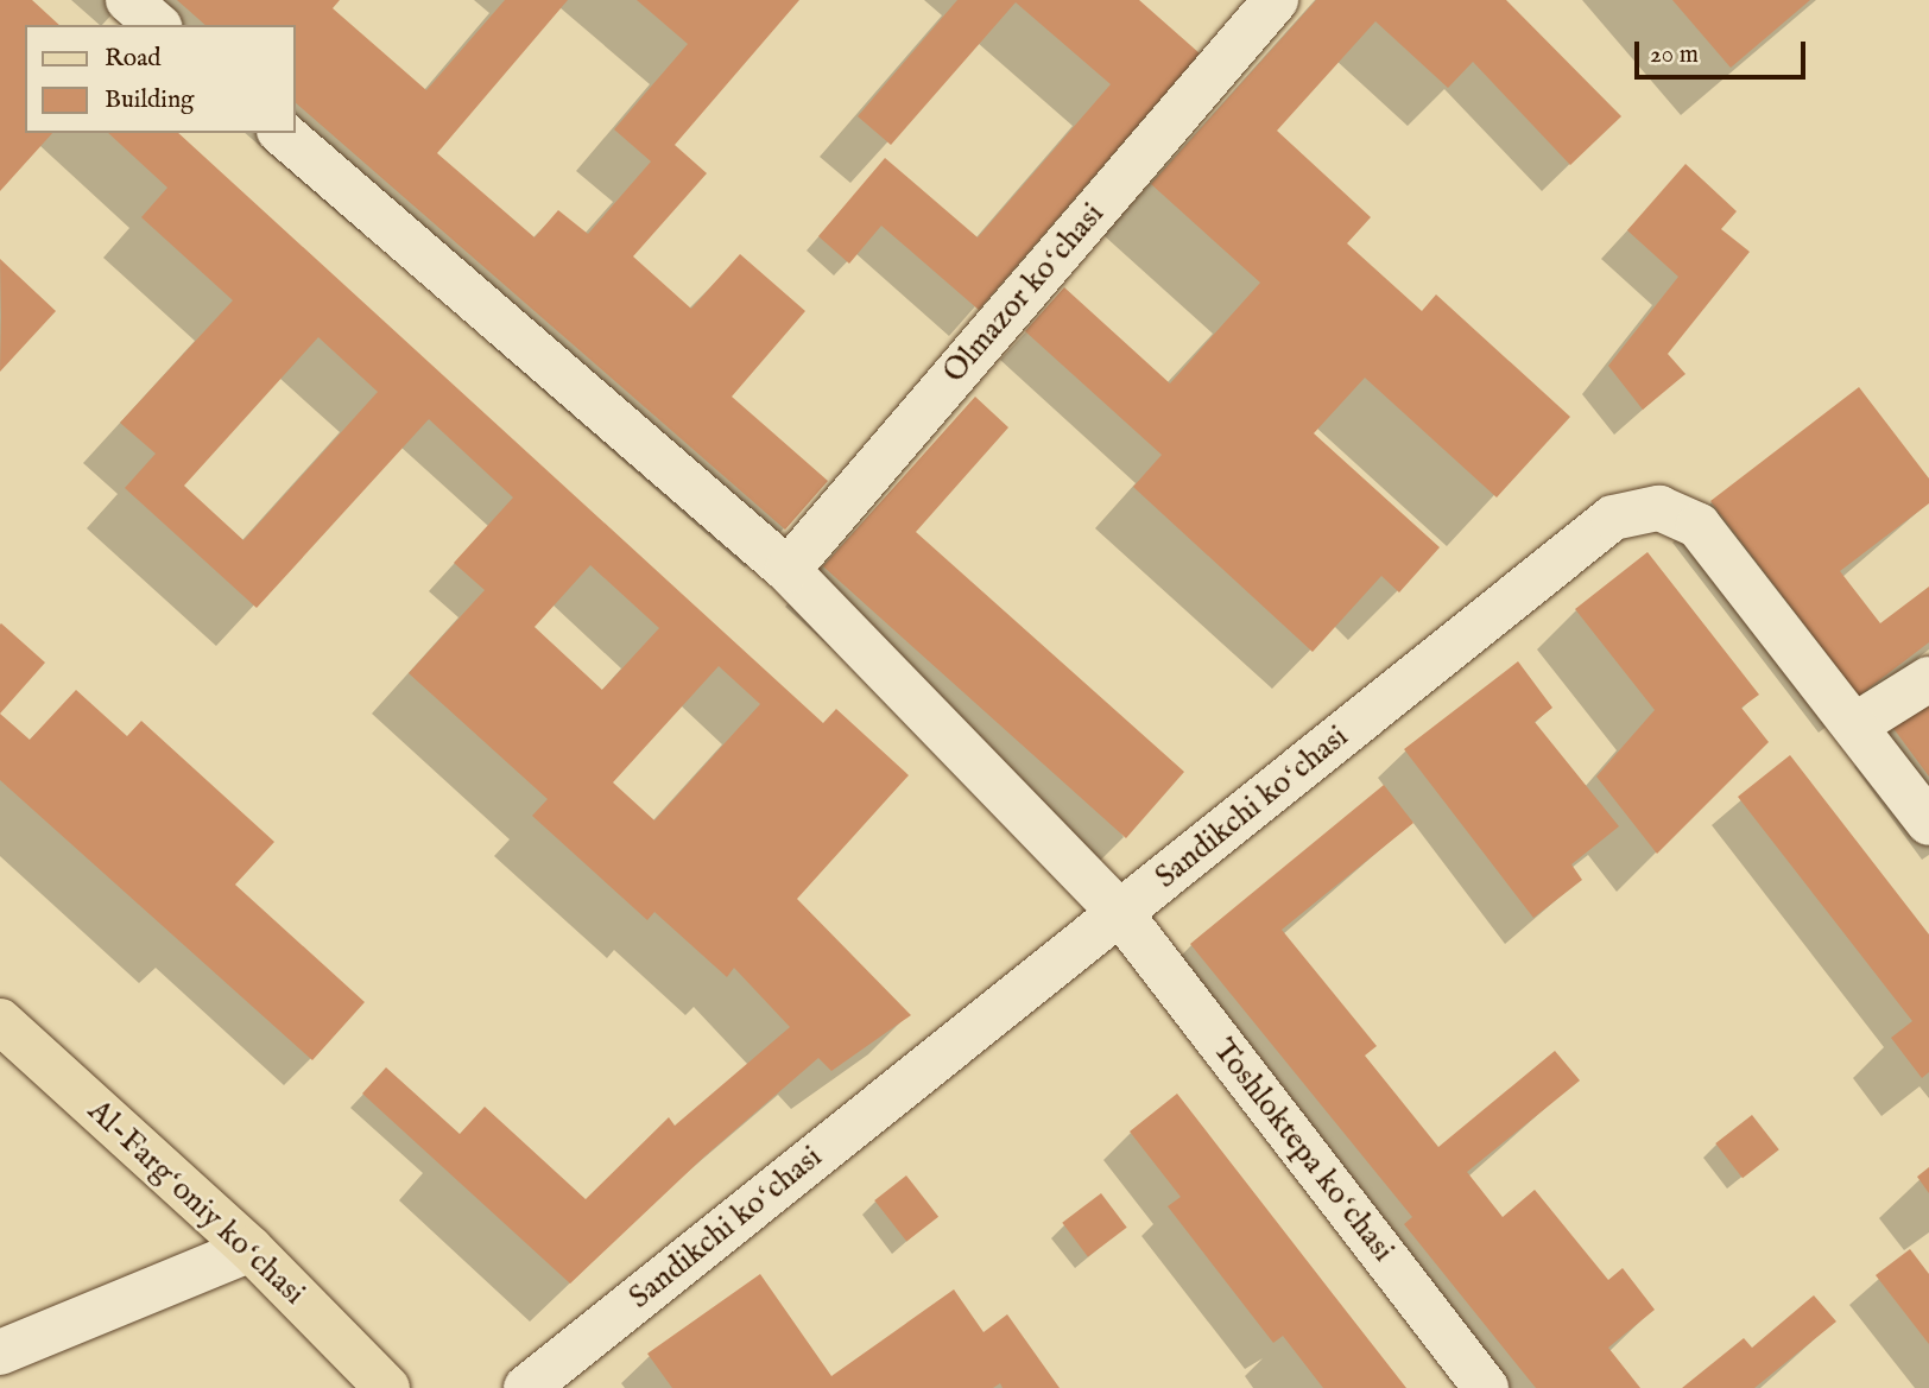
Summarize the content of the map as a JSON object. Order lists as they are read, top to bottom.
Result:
{
  "streets": {
    "main road": ["Al-Fargʻoniy koʻchasi"],
    "street": ["Olmazor koʻchasi", "Sandikchi koʻchasi", "Toshloktepa koʻchasi"]
  },
  "crossings": [
    ["Sandikchi koʻchasi", "Toshloktepa koʻchasi"]
  ],
  "legend": ["Road", "Building"],
  "scale_bar": "20 m"
}
